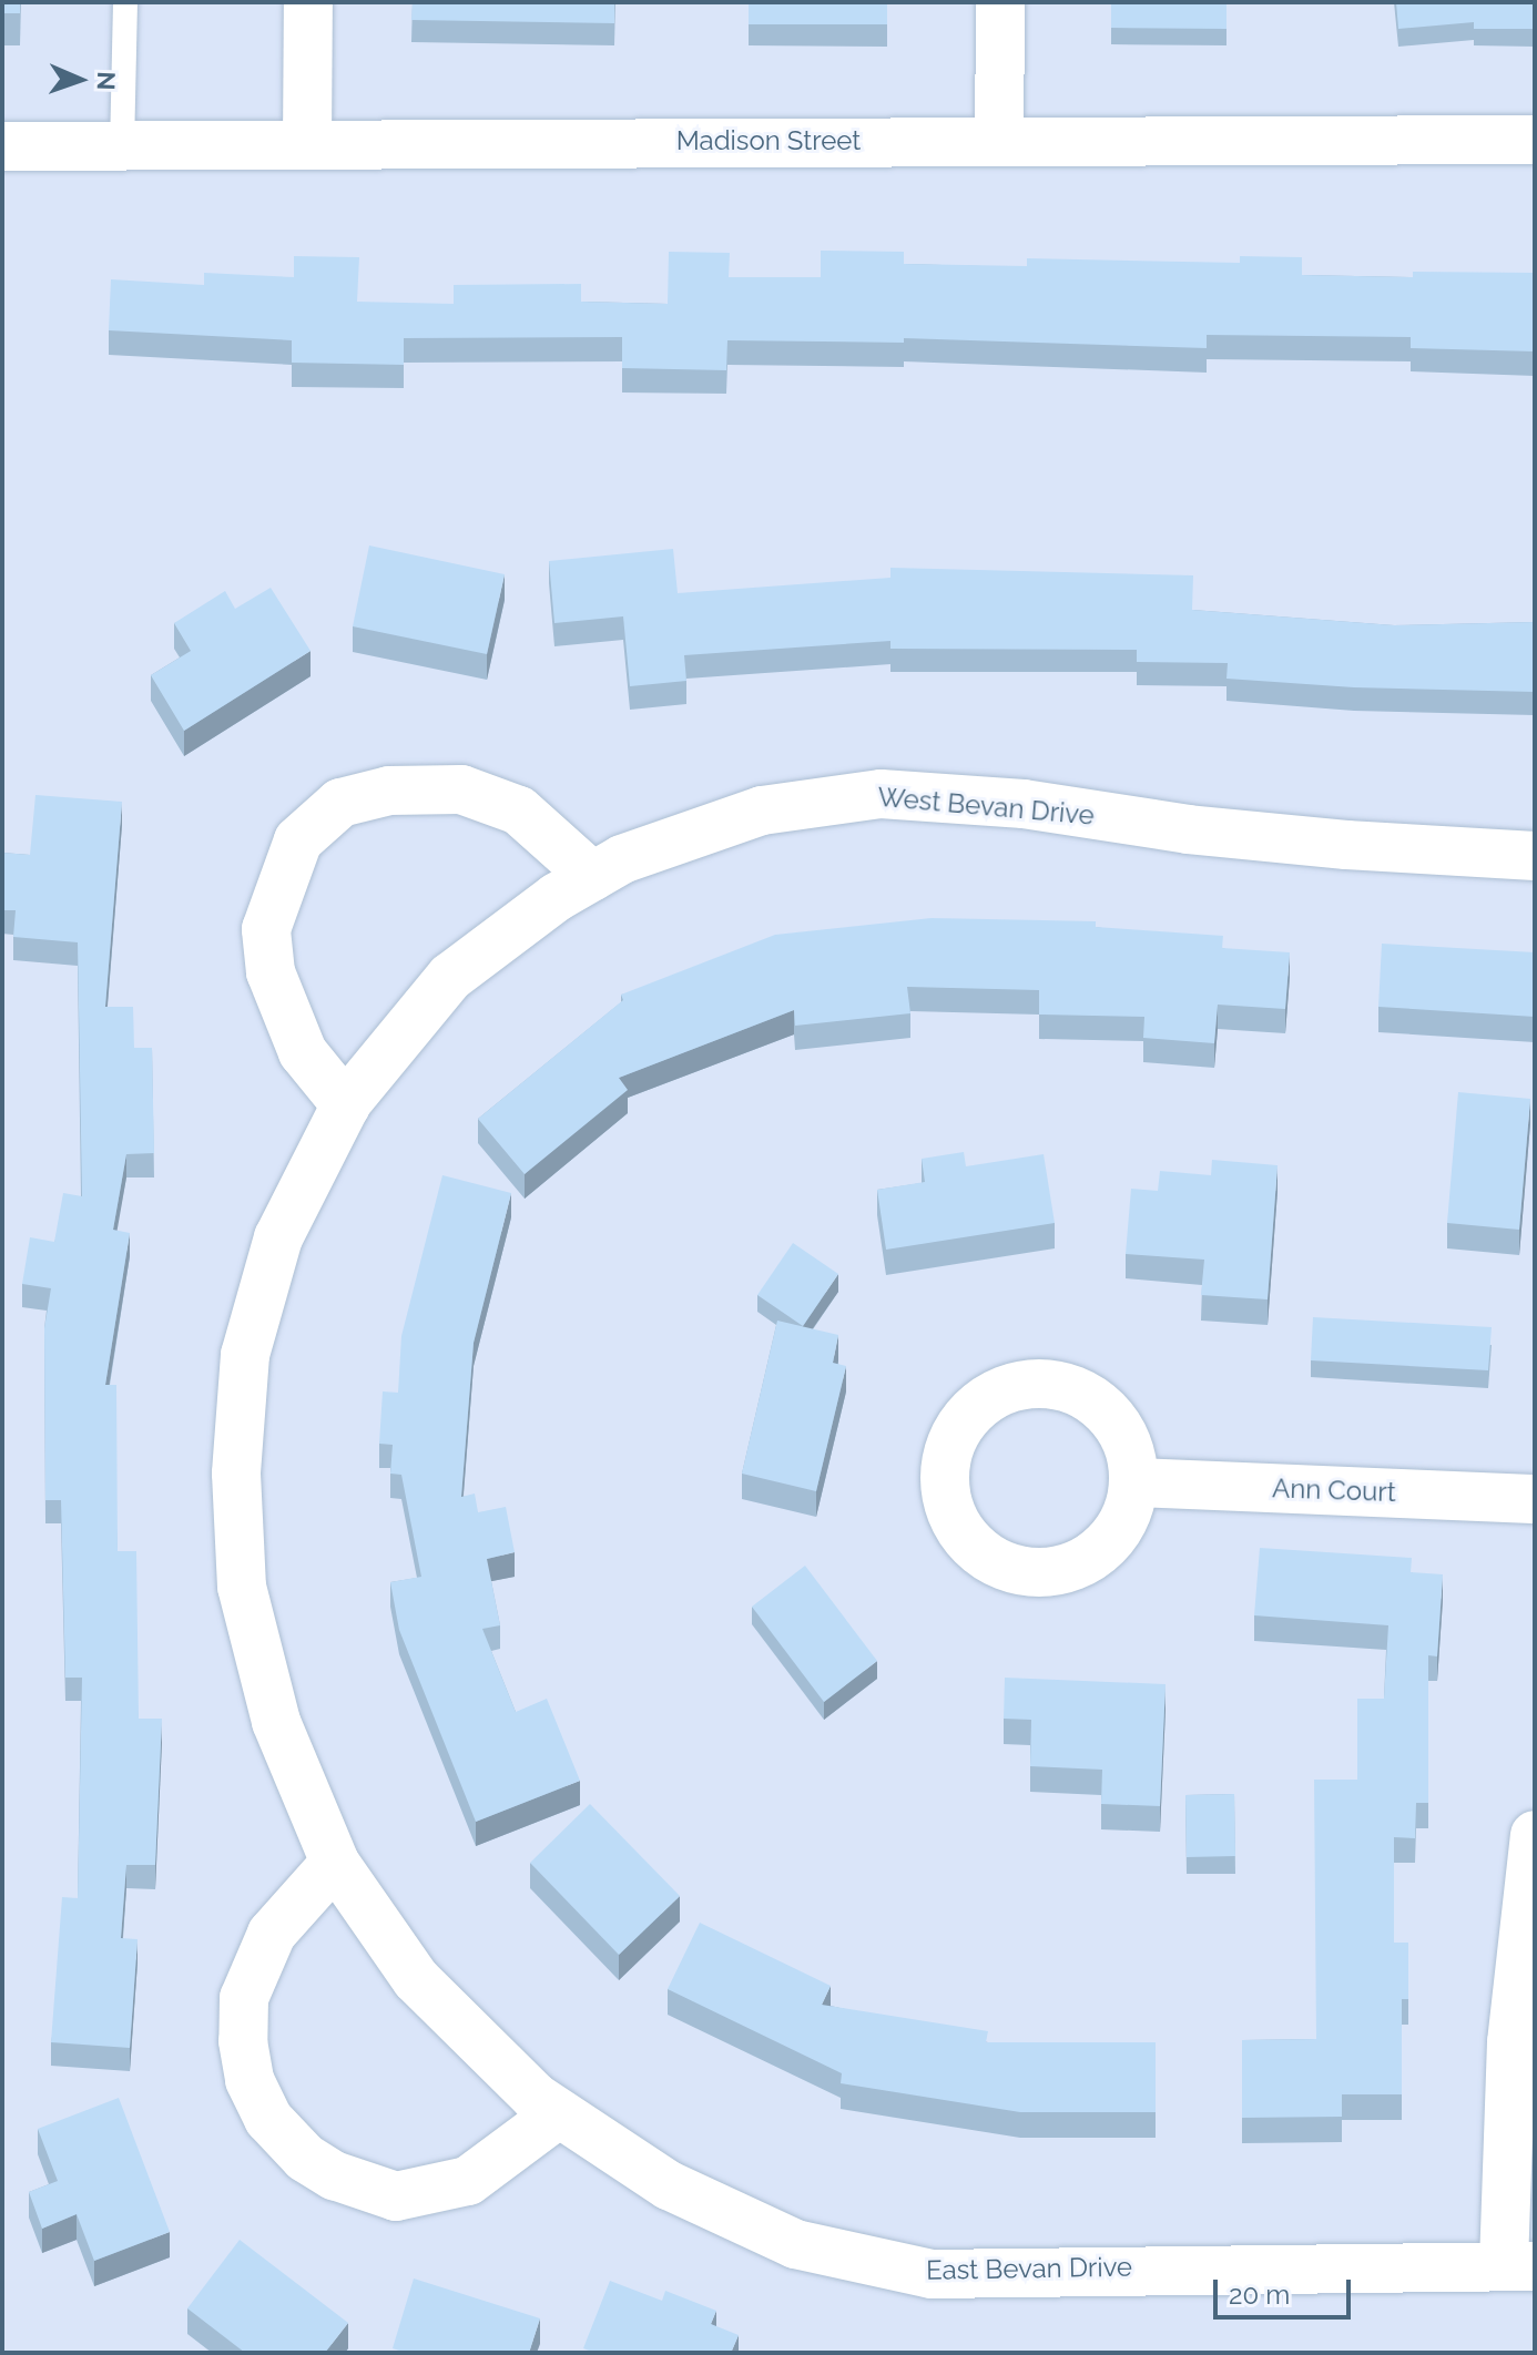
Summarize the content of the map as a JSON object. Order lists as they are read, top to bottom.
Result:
{
  "streets": {
    "street": [
      "Madison Street",
      "West Bevan Drive",
      "Ann Court",
      "East Bevan Drive"
    ]
  },
  "crossings": [
    ["West Bevan Drive", "East Bevan Drive"]
  ],
  "scale_bar": "20 m",
  "north": "right"
}
